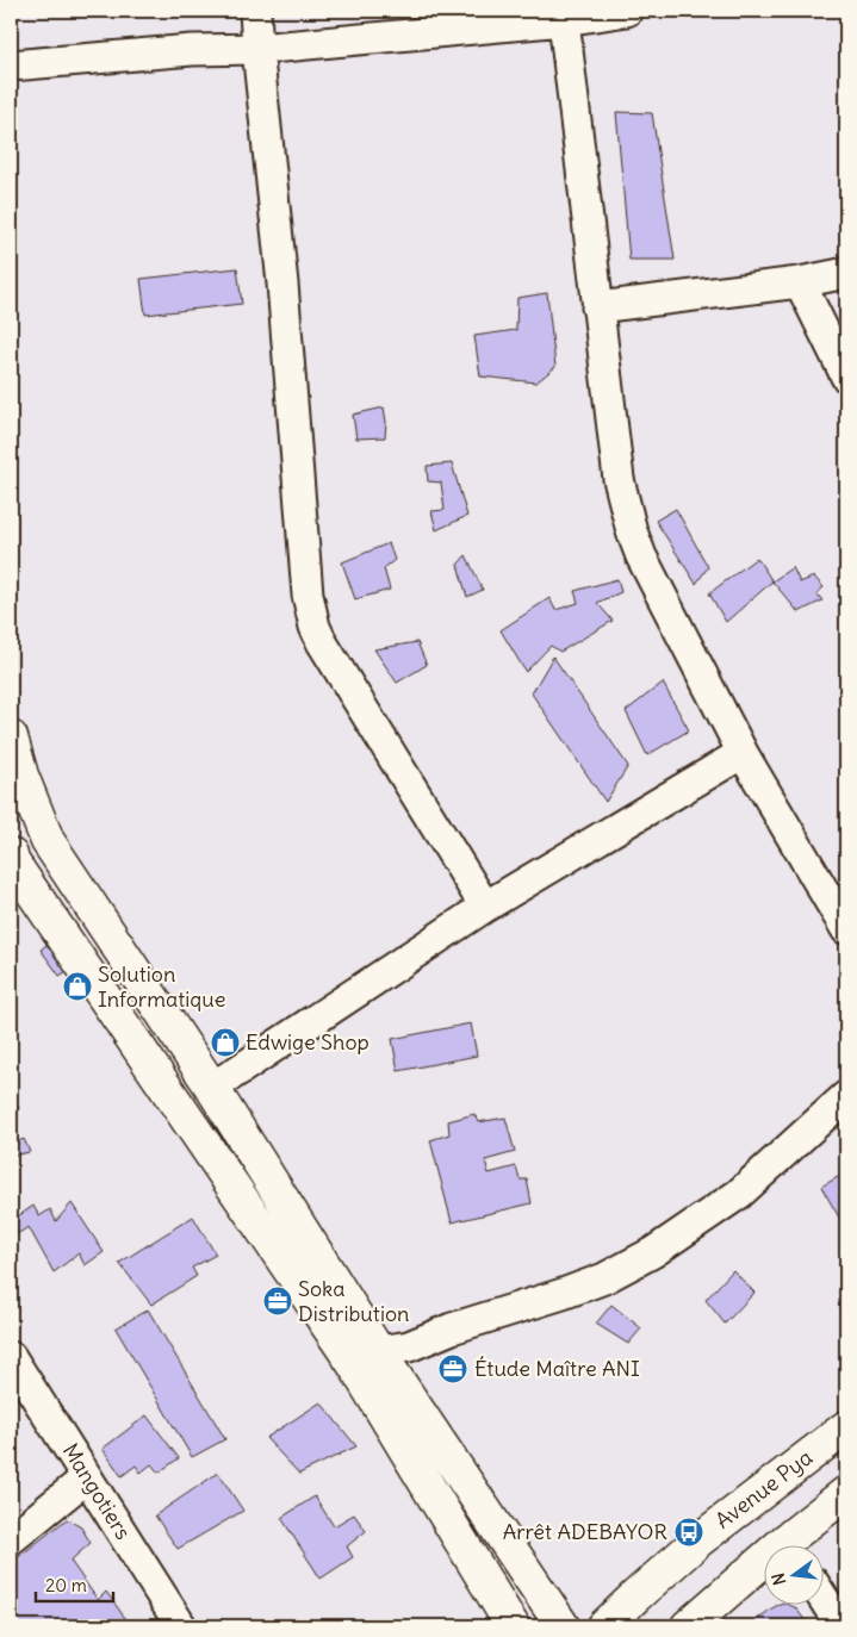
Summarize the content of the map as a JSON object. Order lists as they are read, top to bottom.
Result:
{
  "streets": {
    "street": ["Avenue Pya", "Mangotiers"]
  },
  "places": {
    "shop": ["Solution Informatique", "Edwige Shop"],
    "office": ["Soka Distribution", "Étude Maître ANI"],
    "bus stop": ["Arrêt ADEBAYOR"]
  },
  "scale_bar": "20 m",
  "north": "left"
}
